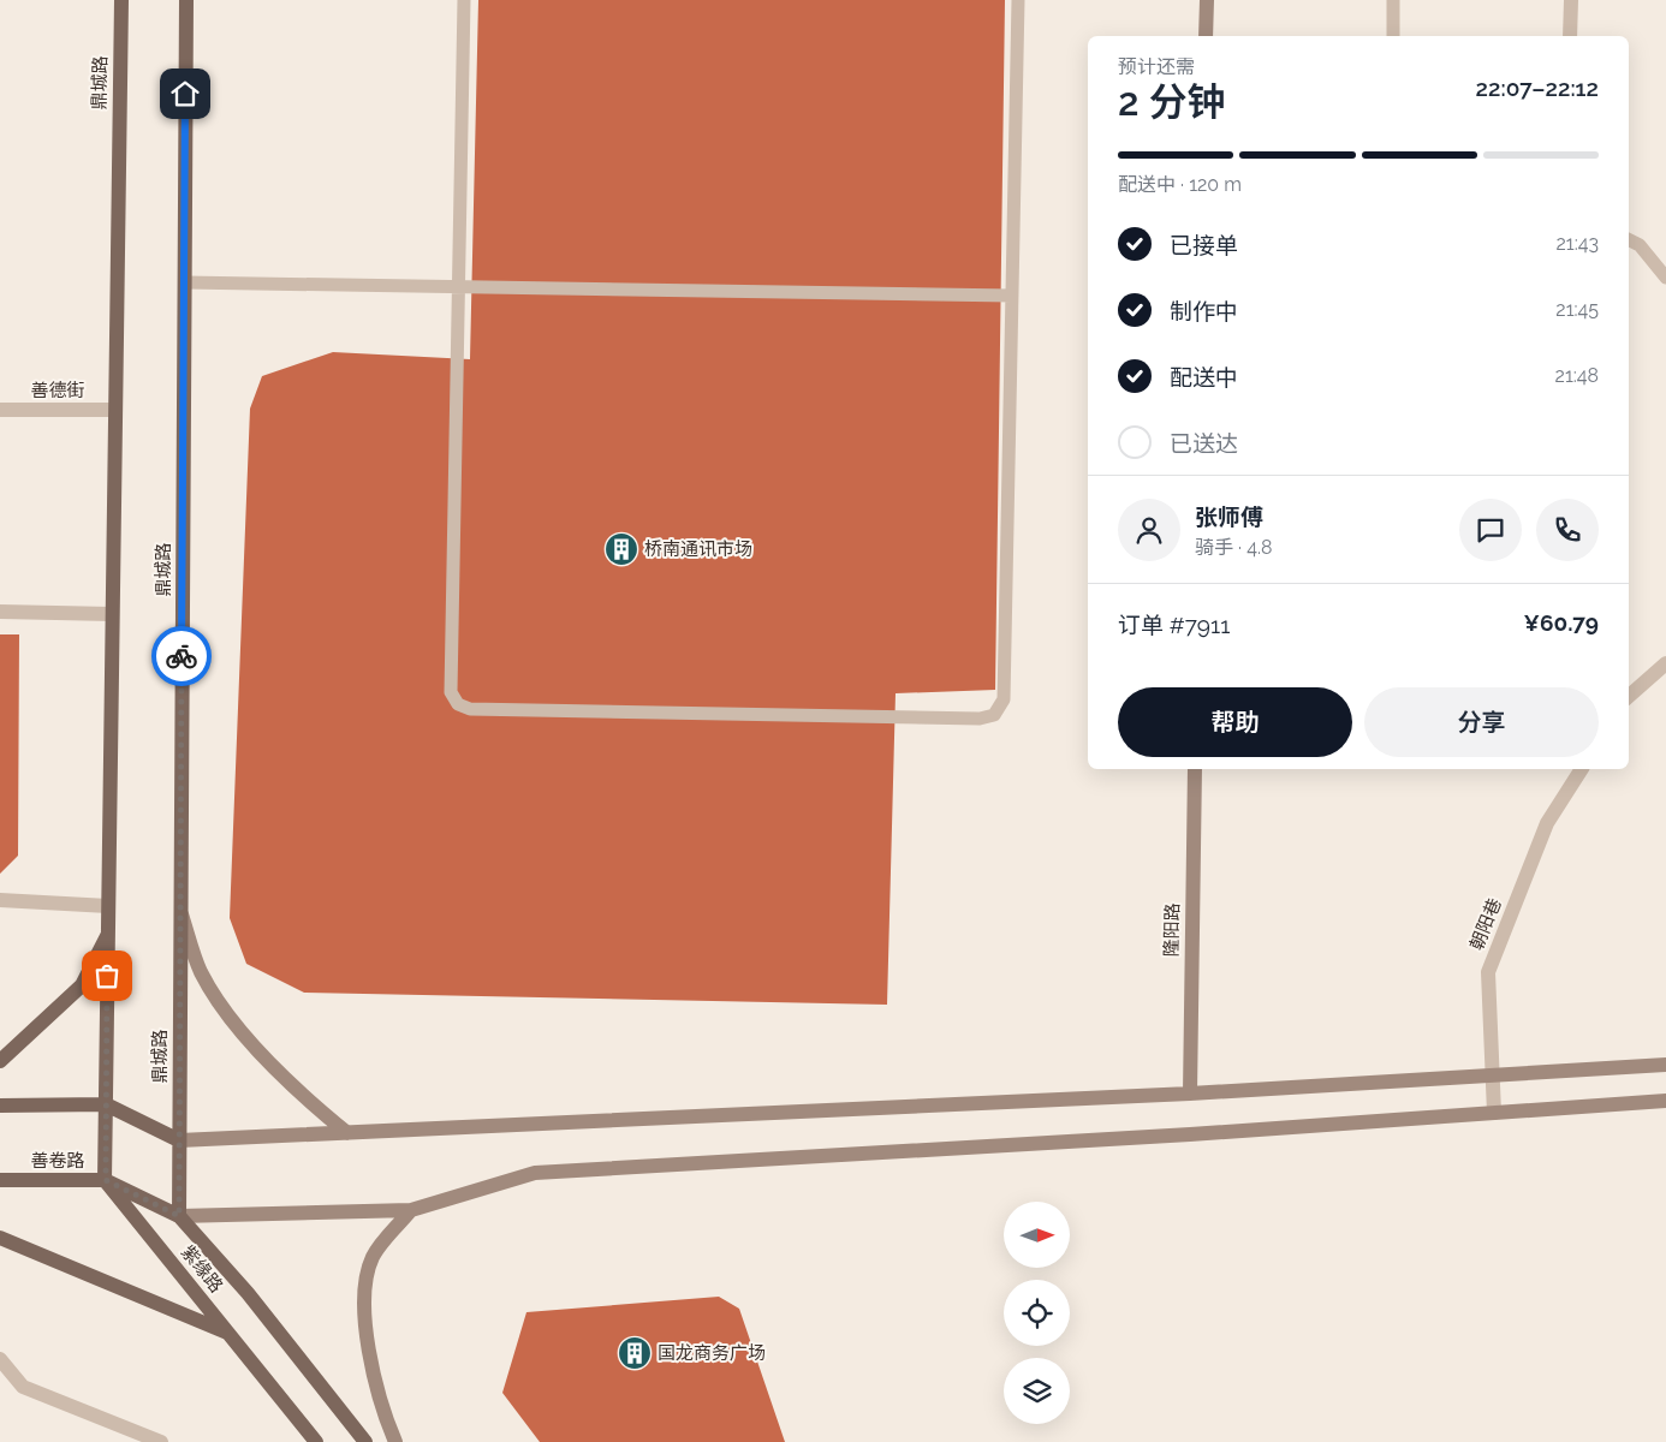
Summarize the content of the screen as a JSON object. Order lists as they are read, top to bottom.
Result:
{
  "streets": {
    "main road": [
      "鼎城路",
      "隆阳路",
      "善卷路",
      "紫缘路"
    ],
    "street": ["善德街", "朝阳巷"]
  },
  "crossings": [
    ["鼎城路", "善德街"],
    ["善卷路", "紫缘路"]
  ],
  "places": {
    "building": ["桥南通讯市场", "国龙商务广场"]
  },
  "north": "right",
  "page": {
    "heading": ["2 分钟", "预计还需", "22:07–22:12"],
    "panel": [
      "张师傅",
      "骑手 · 4.8",
      "订单 #7911",
      "¥60.79"
    ],
    "bar": "配送中 · 120 m",
    "list": [
      ["已接单", "21:43"],
      ["制作中", "21:45"],
      ["配送中", "21:48"],
      "已送达"
    ],
    "buttons": ["帮助", "分享"]
  }
}
